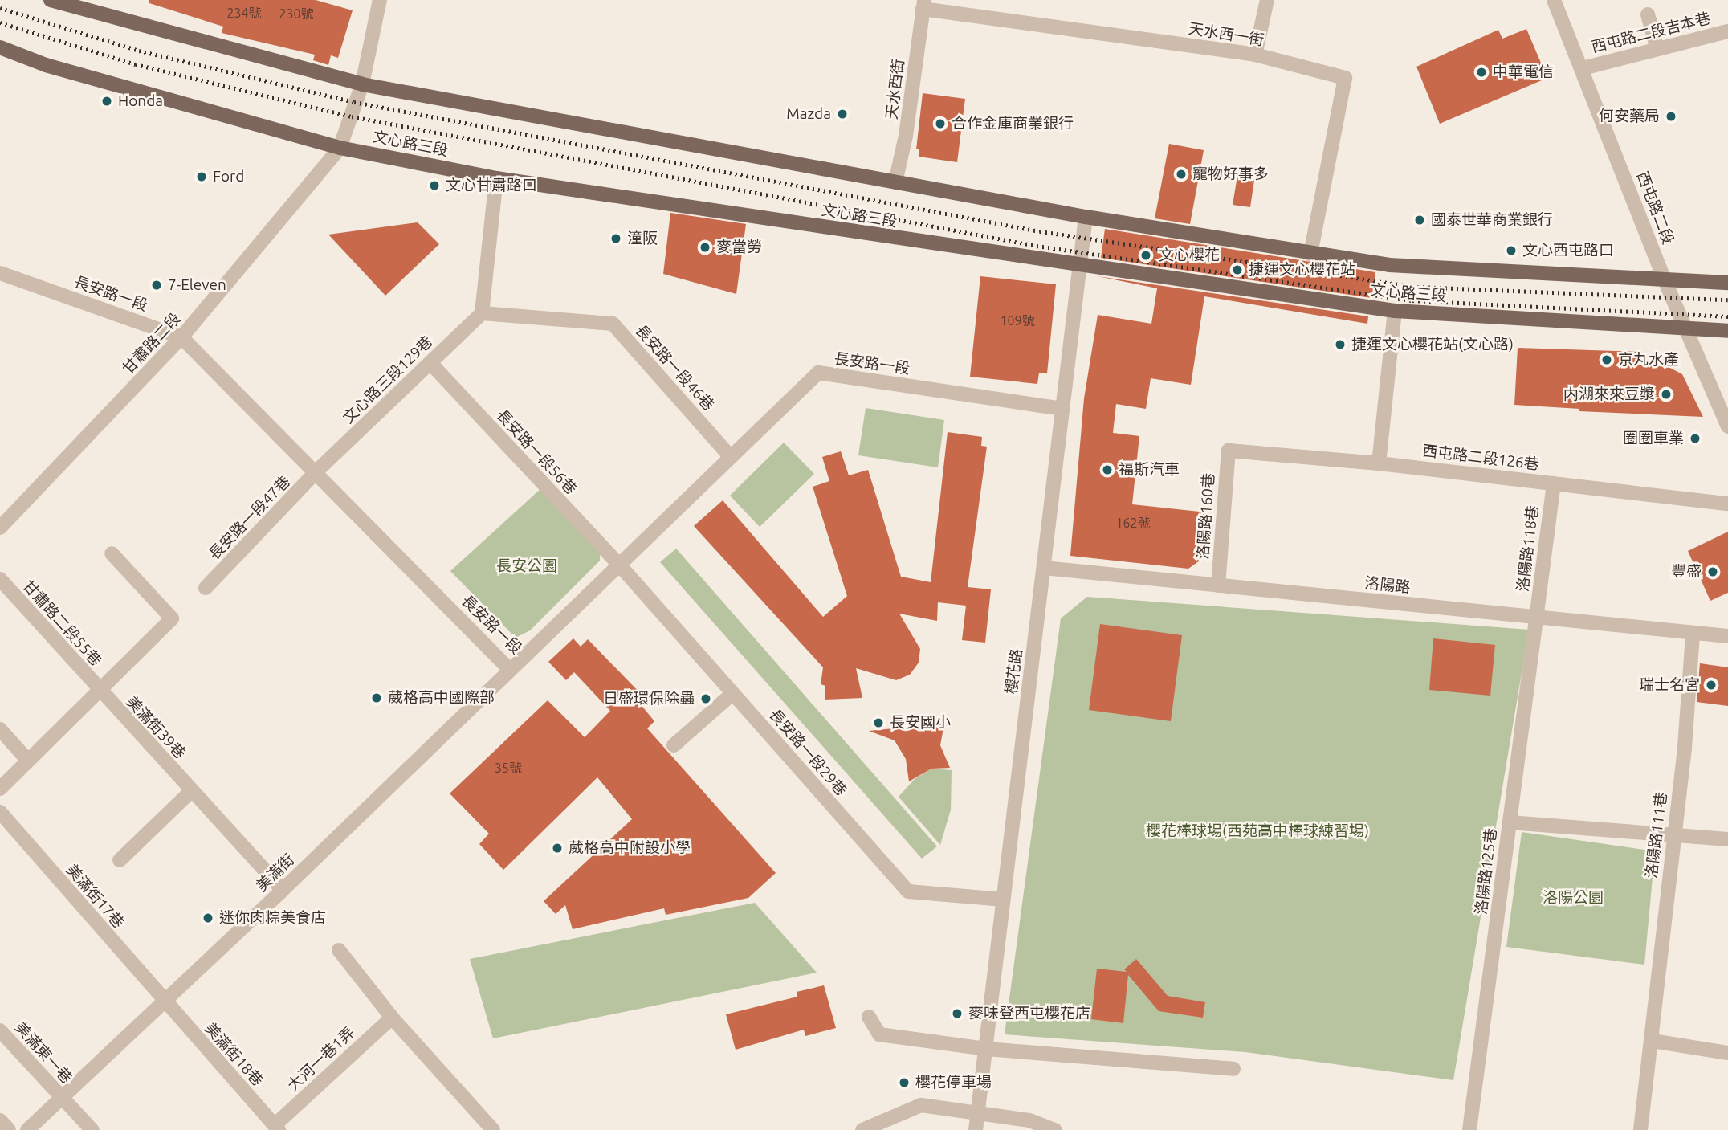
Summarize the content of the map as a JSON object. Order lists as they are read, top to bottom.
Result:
{
  "streets": {
    "main road": ["文心路三段"],
    "street": [
      "西屯路二段吉本巷",
      "天水西一街",
      "天水西街",
      "西屯路二段",
      "長安路一段",
      "甘肅路二段",
      "長安路一段46巷",
      "文心路三段129巷",
      "長安路一段56巷",
      "西屯路二段126巷",
      "洛陽路160巷",
      "長安路一段47巷",
      "洛陽路118巷",
      "洛陽路",
      "甘肅路二段55巷",
      "櫻花路",
      "美滿街39巷",
      "長安路一段29巷",
      "洛陽路111巷",
      "洛陽路125巷",
      "美滿街",
      "美滿街17巷",
      "美滿東一巷",
      "美滿街18巷",
      "大河一巷1弄"
    ]
  },
  "crossings": [
    ["西屯路二段吉本巷", "西屯路二段"],
    ["天水西一街", "天水西街"],
    ["天水西一街", "文心路三段"],
    ["天水西街", "文心路三段"],
    ["文心路三段", "西屯路二段"],
    ["文心路三段", "甘肅路二段"],
    ["文心路三段", "櫻花路"],
    ["長安路一段", "甘肅路二段"],
    ["長安路一段", "長安路一段46巷"],
    ["長安路一段", "文心路三段129巷"],
    ["長安路一段", "長安路一段56巷"],
    ["長安路一段", "長安路一段47巷"],
    ["長安路一段", "櫻花路"],
    ["長安路一段", "長安路一段29巷"],
    ["長安路一段", "美滿街"],
    ["長安路一段46巷", "文心路三段129巷"],
    ["文心路三段129巷", "長安路一段56巷"],
    ["文心路三段129巷", "長安路一段47巷"],
    ["長安路一段56巷", "長安路一段29巷"],
    ["西屯路二段126巷", "洛陽路160巷"],
    ["西屯路二段126巷", "洛陽路118巷"],
    ["洛陽路160巷", "洛陽路"],
    ["洛陽路118巷", "洛陽路"],
    ["洛陽路118巷", "洛陽路125巷"],
    ["洛陽路", "櫻花路"],
    ["洛陽路", "洛陽路111巷"],
    ["洛陽路", "洛陽路125巷"],
    ["甘肅路二段55巷", "美滿街39巷"],
    ["櫻花路", "長安路一段29巷"],
    ["美滿街39巷", "美滿街"],
    ["美滿街", "美滿街17巷"],
    ["美滿街", "美滿東一巷"],
    ["美滿街", "美滿街18巷"],
    ["美滿街17巷", "美滿街18巷"],
    ["美滿街18巷", "大河一巷1弄"]
  ],
  "parks": ["長安公園", "櫻花棒球場(西苑高中棒球練習場)", "洛陽公園"],
  "places": [
    "中華電信",
    "Honda",
    "Mazda",
    "何安藥局",
    "合作金庫商業銀行",
    "寵物好事多",
    "Ford",
    "文心甘肅路口",
    "國泰世華商業銀行",
    "潼阪",
    "麥當勞",
    "文心西屯路口",
    "文心櫻花",
    "捷運文心櫻花站",
    "7-Eleven",
    "捷運文心櫻花站(文心路)",
    "京丸水產",
    "内湖來來豆漿",
    "圈圈車業",
    "福斯汽車",
    "豐盛",
    "瑞士名宮",
    "葳格高中國際部",
    "日盛環保除蟲",
    "長安國小",
    "葳格高中附設小學",
    "迷你肉粽美食店",
    "麥味登西屯櫻花店",
    "櫻花停車場"
  ],
  "house_numbers": [
    "234號",
    "230號",
    "109號",
    "162號",
    "35號"
  ]
}
